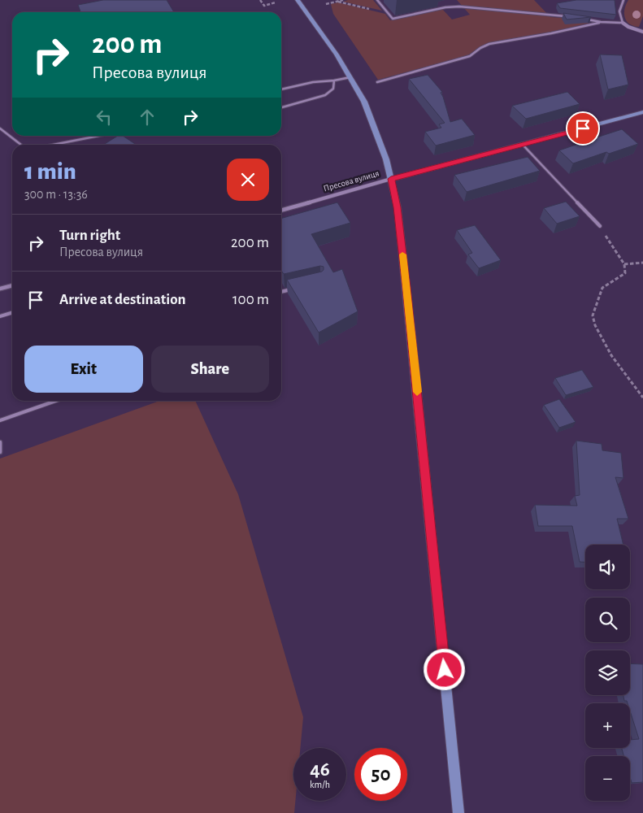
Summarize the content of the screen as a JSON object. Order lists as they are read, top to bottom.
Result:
{
  "streets": {
    "main road": ["Пресова вулиця"]
  },
  "page": {
    "turn": ["200 m", "Пресова вулиця"],
    "heading": ["1 min", "300 m · 13:36"],
    "list": [
      {
        "name": "Turn right",
        "note": "Пресова вулиця",
        "value": "200 m"
      },
      {
        "name": "Arrive at destination",
        "value": "100 m"
      }
    ],
    "buttons": ["Exit", "Share"],
    "map_buttons": ["+", "−"],
    "speed": "46 km/h",
    "limit": "50"
  }
}
